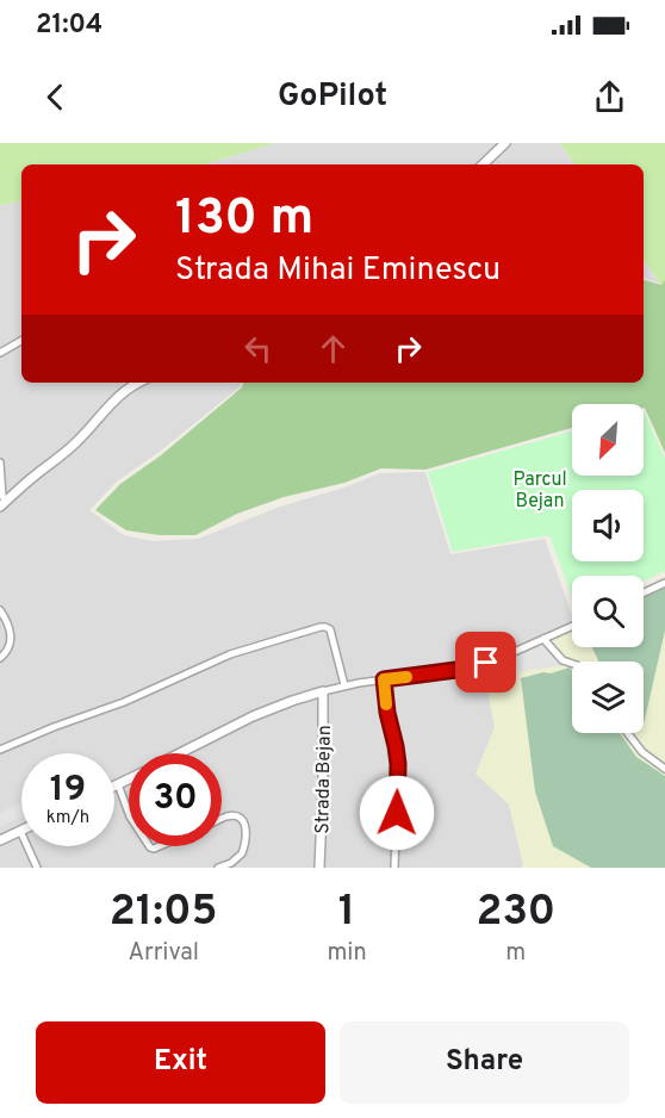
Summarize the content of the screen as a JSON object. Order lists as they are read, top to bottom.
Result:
{
  "streets": {
    "street": ["Strada Bejan"]
  },
  "parks": ["Parcul Bejan"],
  "north": "bottom left",
  "page": {
    "status": "21:04",
    "header": "GoPilot",
    "turn": ["130 m", "Strada Mihai Eminescu"],
    "speed": "19 km/h",
    "limit": "30",
    "eta": [
      "21:05",
      "Arrival",
      "1",
      "min",
      "230",
      "m"
    ],
    "buttons": ["Exit", "Share"]
  }
}
